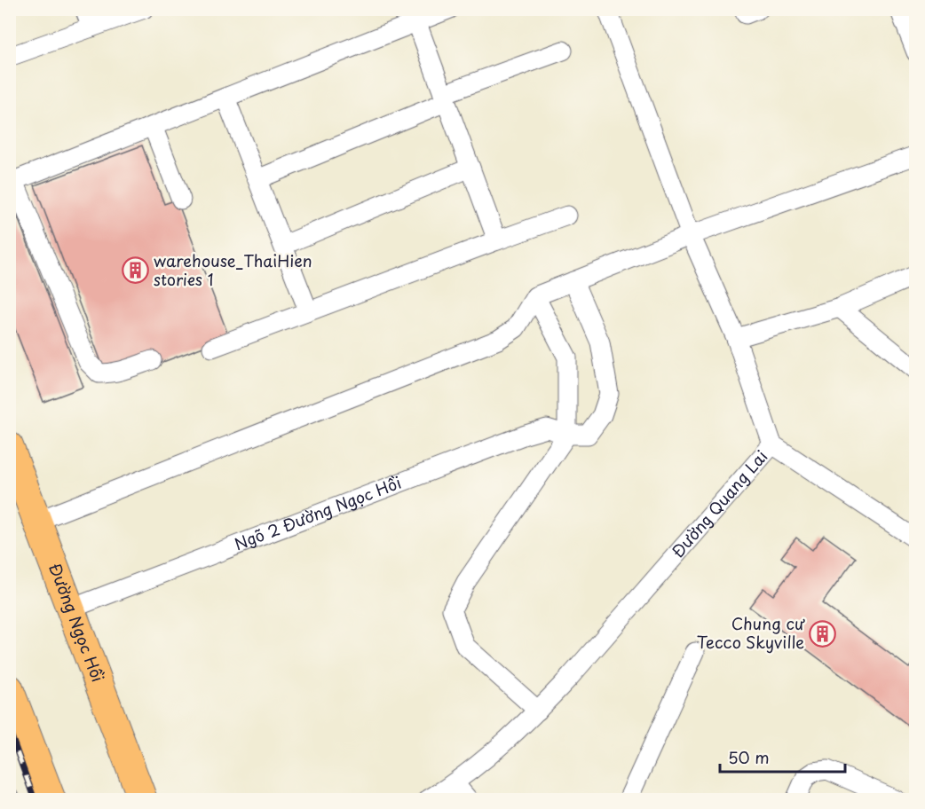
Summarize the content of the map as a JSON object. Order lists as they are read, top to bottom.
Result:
{
  "streets": {
    "highway": ["Đường Ngọc Hồi"],
    "street": ["Đường Quang Lai", "Ngõ 2 Đường Ngọc Hồi"]
  },
  "crossings": [
    ["Ngõ 2 Đường Ngọc Hồi", "Đường Ngọc Hồi"]
  ],
  "places": {
    "building": ["warehouse_ThaiHien stories 1", "Chung cư Tecco Skyville"]
  },
  "scale_bar": "50 m"
}
